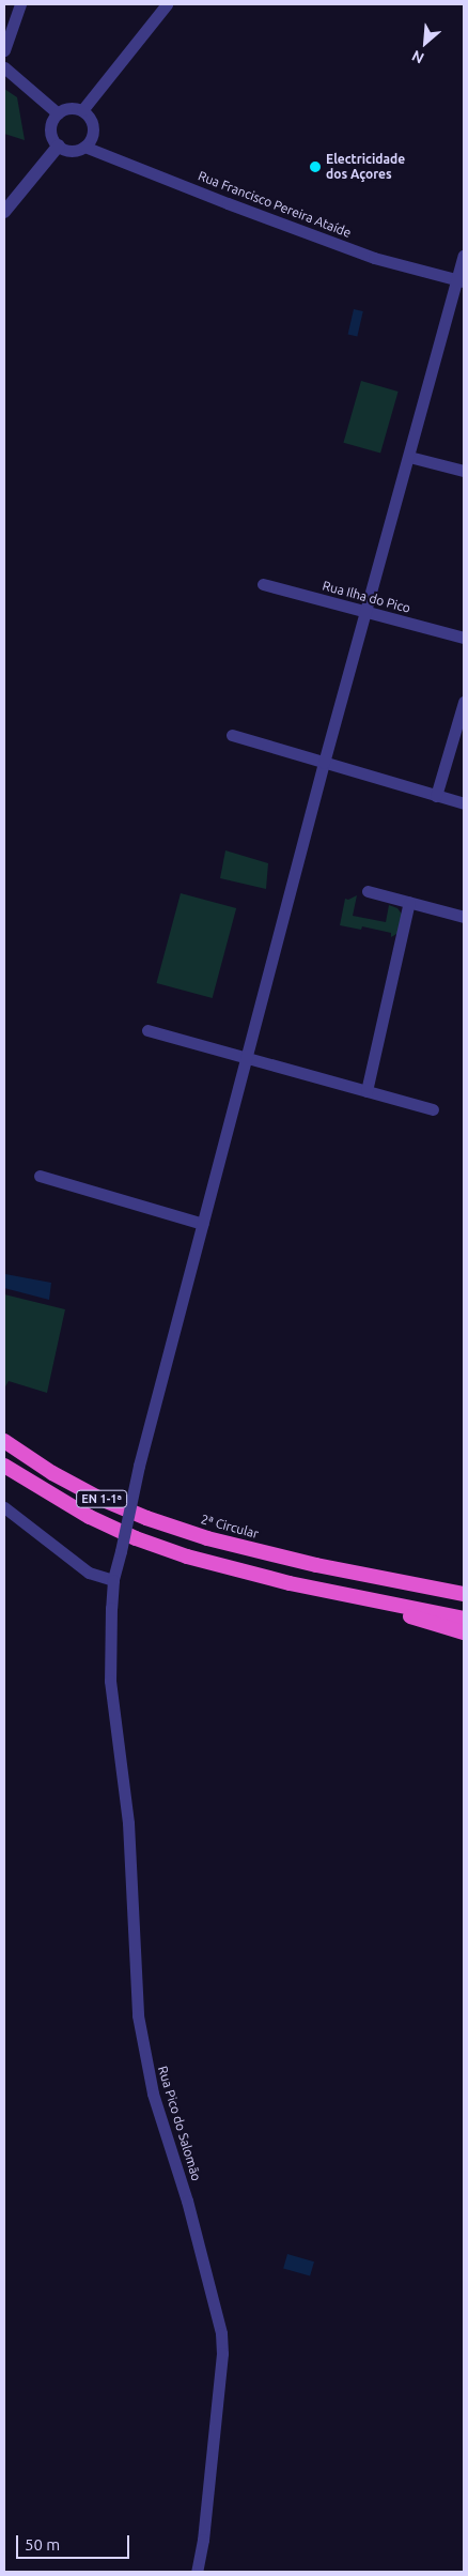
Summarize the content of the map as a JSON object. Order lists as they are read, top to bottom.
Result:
{
  "streets": {
    "highway": ["EN 1-1ª", "2ª Circular"],
    "street": ["Rua Francisco Pereira Ataíde", "Rua Ilha do Pico", "Rua Pico do Salomão"]
  },
  "crossings": [
    ["Rua Francisco Pereira Ataíde", "Rua Pico do Salomão"],
    ["Rua Ilha do Pico", "Rua Pico do Salomão"]
  ],
  "places": ["Electricidade dos Açores"],
  "scale_bar": "50 m",
  "north": "bottom left"
}
